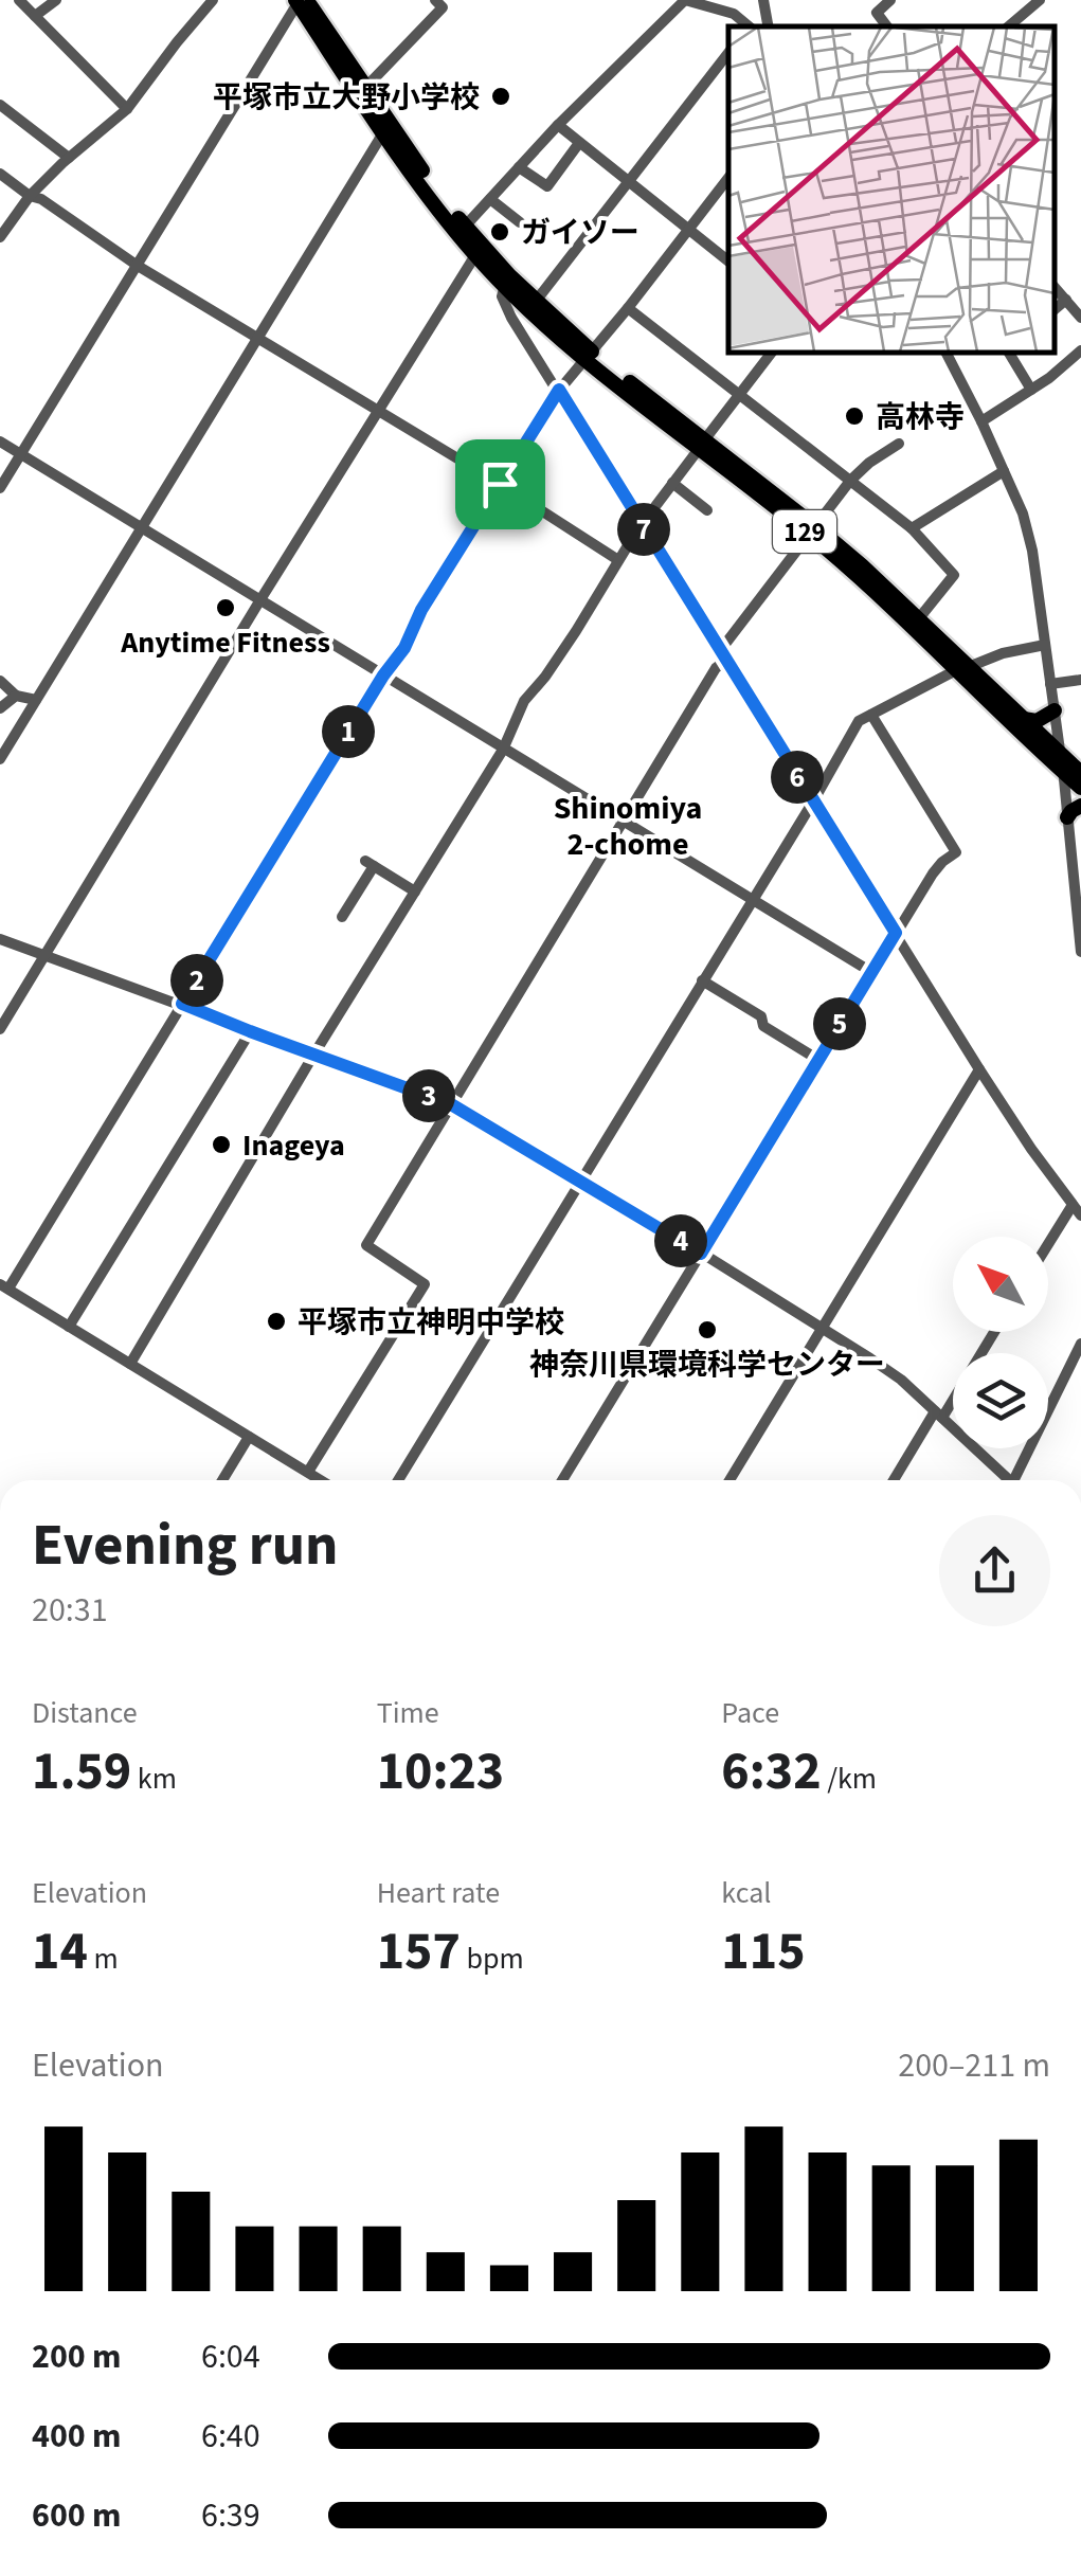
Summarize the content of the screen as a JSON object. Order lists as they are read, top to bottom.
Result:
{
  "streets": {
    "highway": ["129"]
  },
  "districts": ["Shinomiya 2-chome"],
  "places": [
    "平塚市立大野小学校",
    "ガイソー",
    "高林寺",
    "Anytime Fitness",
    "Inageya",
    "平塚市立神明中学校",
    "神奈川県環境科学センター"
  ],
  "north": "top left",
  "page": {
    "pins": [
      "7",
      "1",
      "6",
      "2",
      "5",
      "3",
      "4"
    ],
    "heading": ["Evening run", "20:31"],
    "stats": [
      ["Distance", "1.59 km"],
      ["Time", "10:23"],
      ["Pace", "6:32 /km"],
      ["Elevation", "14 m"],
      ["Heart rate", "157 bpm"],
      ["kcal", "115"]
    ],
    "chart": ["Elevation", "200–211 m"],
    "list": [
      {
        "name": "200 m",
        "note": "6:04"
      },
      {
        "name": "400 m",
        "note": "6:40"
      },
      {
        "name": "600 m",
        "note": "6:39"
      }
    ]
  }
}
